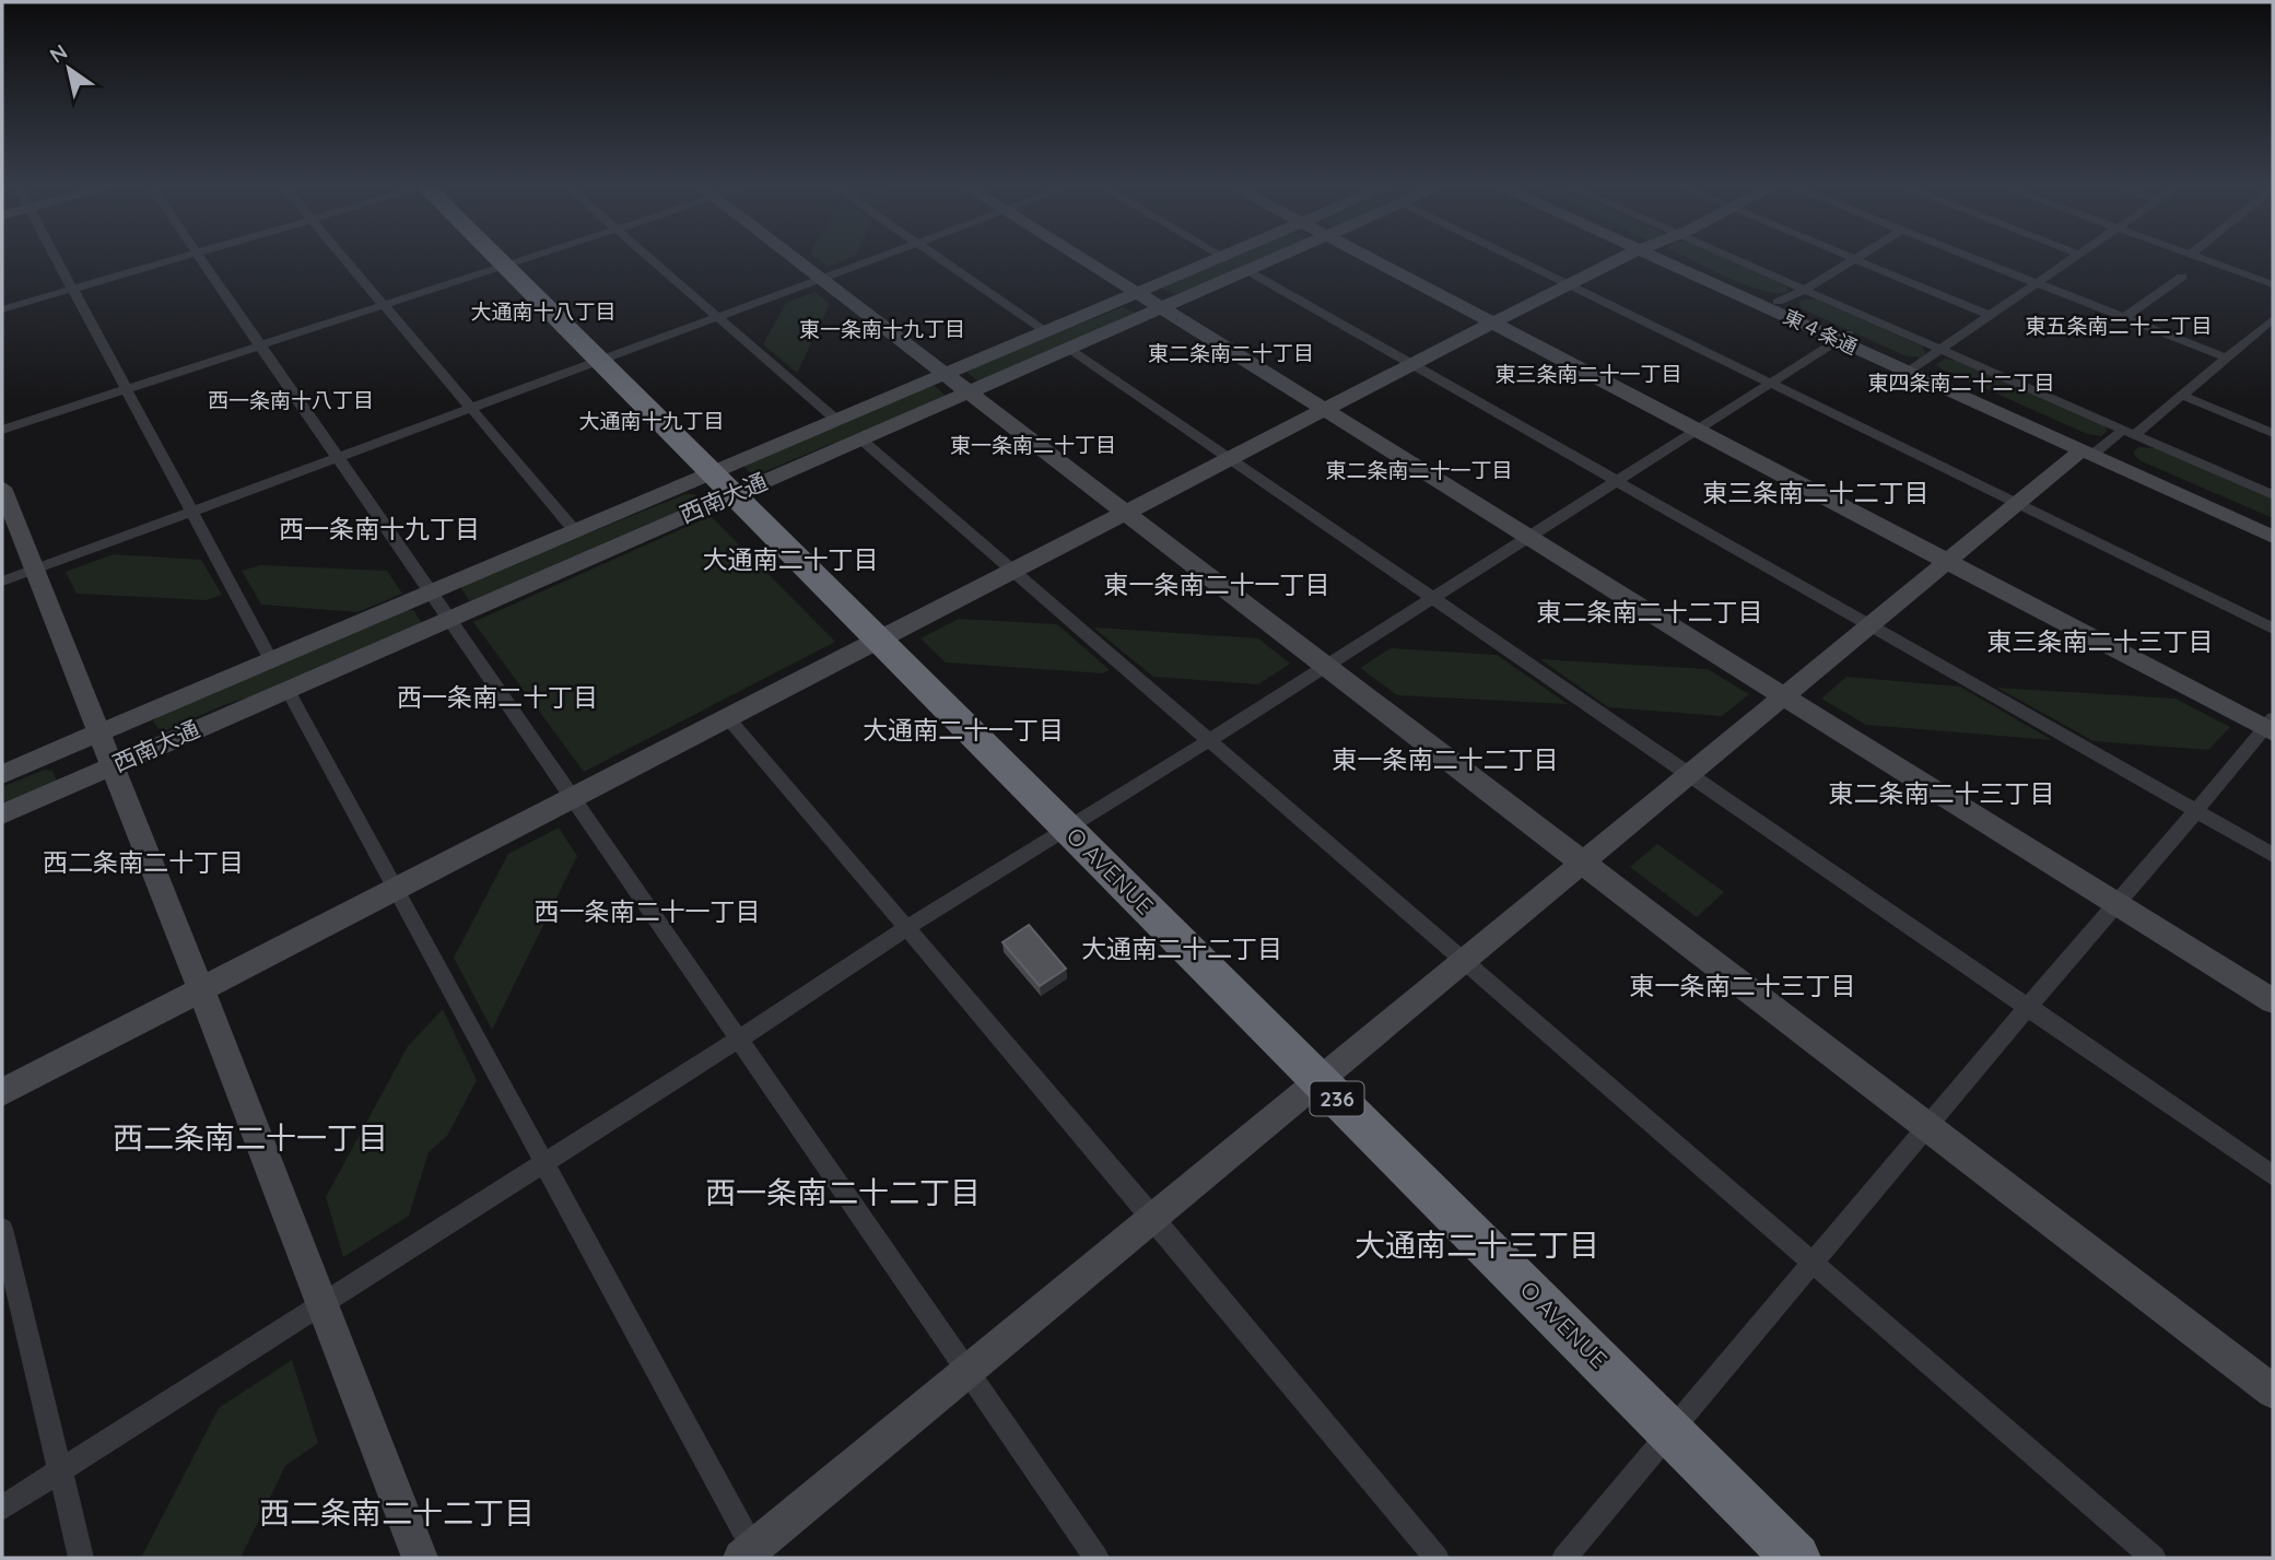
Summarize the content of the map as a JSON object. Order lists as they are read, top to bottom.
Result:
{
  "streets": {
    "highway": ["O AVENUE", "236"],
    "street": ["東４条通", "西南大通"]
  },
  "crossings": [
    ["西南大通", "O AVENUE"]
  ],
  "districts": [
    "大通南十八丁目",
    "東五条南二十二丁目",
    "東一条南十九丁目",
    "東二条南二十丁目",
    "東三条南二十一丁目",
    "東四条南二十二丁目",
    "西一条南十八丁目",
    "大通南十九丁目",
    "東一条南二十丁目",
    "東二条南二十一丁目",
    "東三条南二十二丁目",
    "西一条南十九丁目",
    "大通南二十丁目",
    "東一条南二十一丁目",
    "東二条南二十二丁目",
    "東三条南二十三丁目",
    "西一条南二十丁目",
    "大通南二十一丁目",
    "東一条南二十二丁目",
    "東二条南二十三丁目",
    "西二条南二十丁目",
    "西一条南二十一丁目",
    "大通南二十二丁目",
    "東一条南二十三丁目",
    "西二条南二十一丁目",
    "西一条南二十二丁目",
    "大通南二十三丁目",
    "西二条南二十二丁目"
  ],
  "north": "top left"
}
